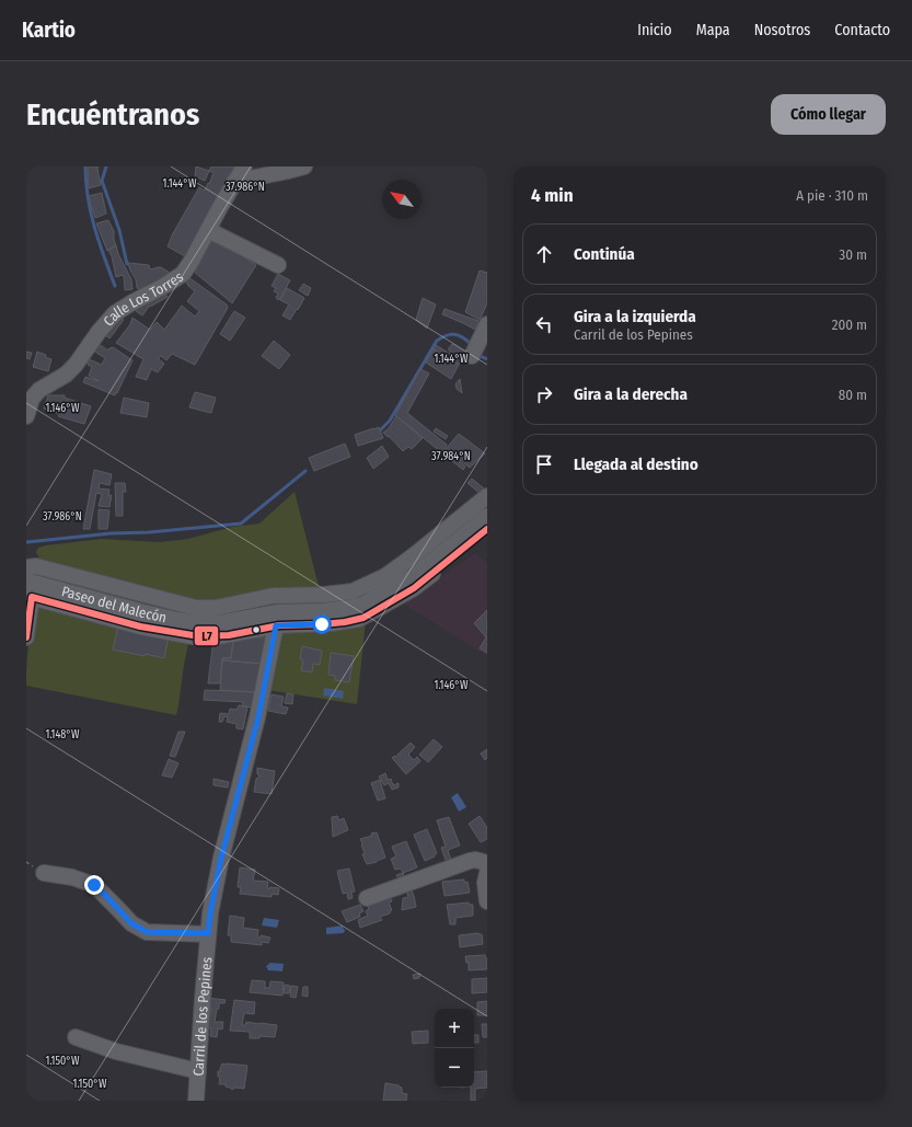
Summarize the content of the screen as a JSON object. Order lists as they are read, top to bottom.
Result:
{
  "streets": {
    "street": ["Calle Los Torres", "Paseo del Malecón", "Carril de los Pepines"]
  },
  "lines": ["transit line L7"],
  "north": "top left",
  "page": {
    "header": "Kartio",
    "nav": [
      "Inicio",
      "Mapa",
      "Nosotros",
      "Contacto"
    ],
    "buttons": "Cómo llegar",
    "title": "Encuéntranos",
    "heading": ["4 min", "A pie · 310 m"],
    "list": [
      ["Continúa", "30 m"],
      ["Gira a la izquierda", "Carril de los Pepines", "200 m"],
      ["Gira a la derecha", "80 m"],
      "Llegada al destino"
    ],
    "map_buttons": ["+", "−"]
  },
  "coordinates": [
    "1.144°W",
    "37.986°N",
    "1.146°W",
    "37.984°N",
    "1.148°W",
    "1.150°W"
  ]
}
